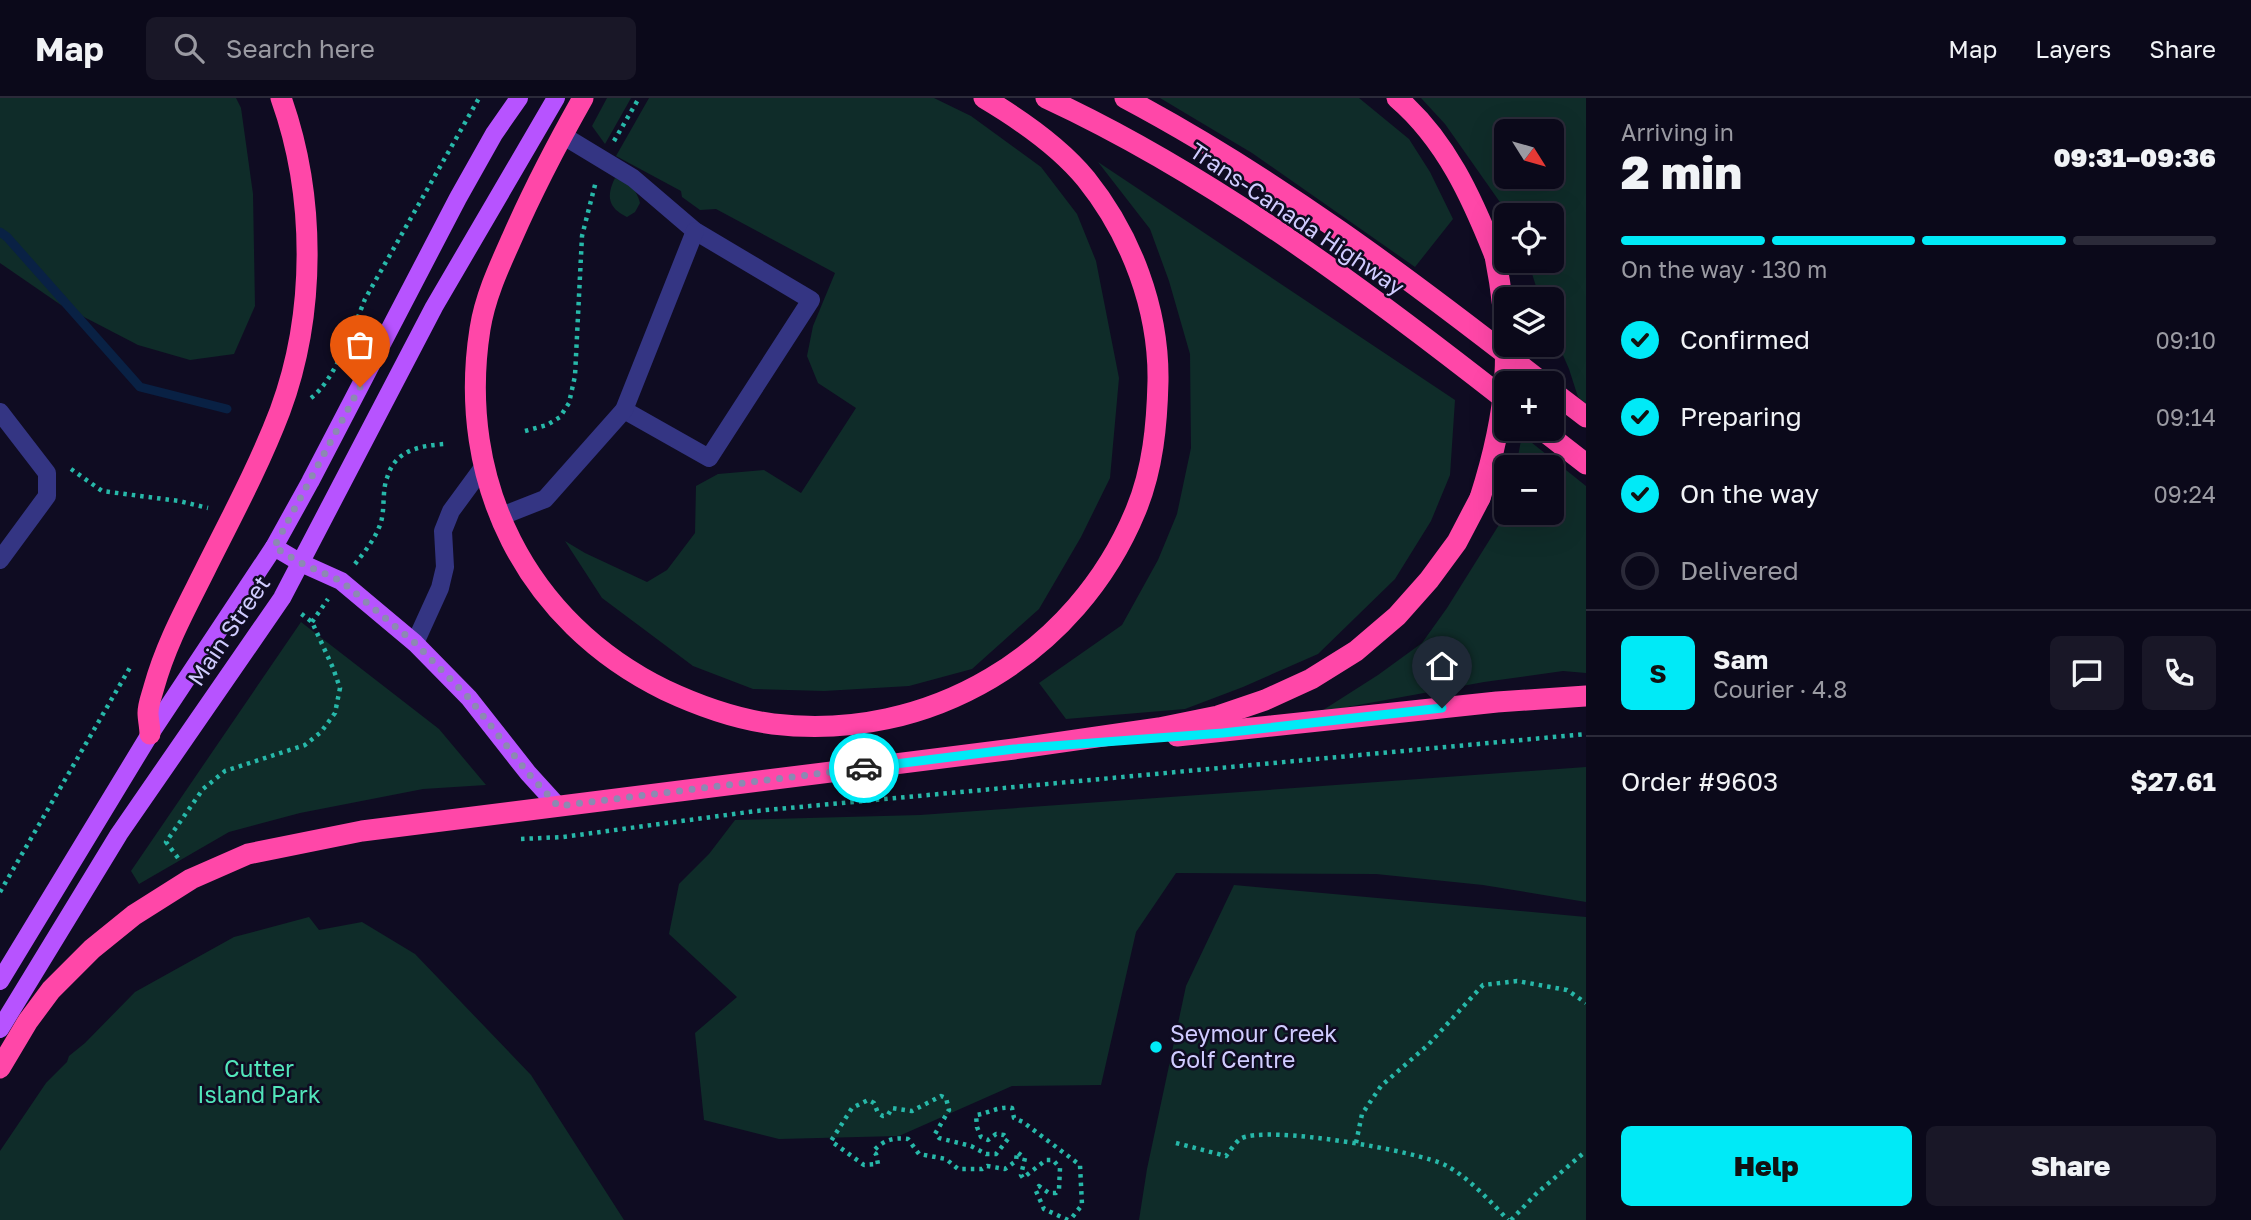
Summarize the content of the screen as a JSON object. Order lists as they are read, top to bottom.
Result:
{
  "streets": {
    "highway": ["Trans-Canada Highway"],
    "main road": ["Main Street"]
  },
  "parks": ["Cutter Island Park"],
  "places": ["Seymour Creek Golf Centre"],
  "north": "bottom right",
  "page": {
    "header": "Map",
    "search": "Search here",
    "nav": ["Map", "Layers", "Share"],
    "heading": ["2 min", "Arriving in", "09:31–09:36"],
    "panel": [
      "Sam",
      "Courier · 4.8",
      "Order #9603",
      "$27.61"
    ],
    "map_buttons": ["+", "−"],
    "bar": "On the way · 130 m",
    "list": [
      ["Confirmed", "09:10"],
      ["Preparing", "09:14"],
      ["On the way", "09:24"],
      "Delivered"
    ],
    "round": "S",
    "buttons": ["Help", "Share"]
  }
}
